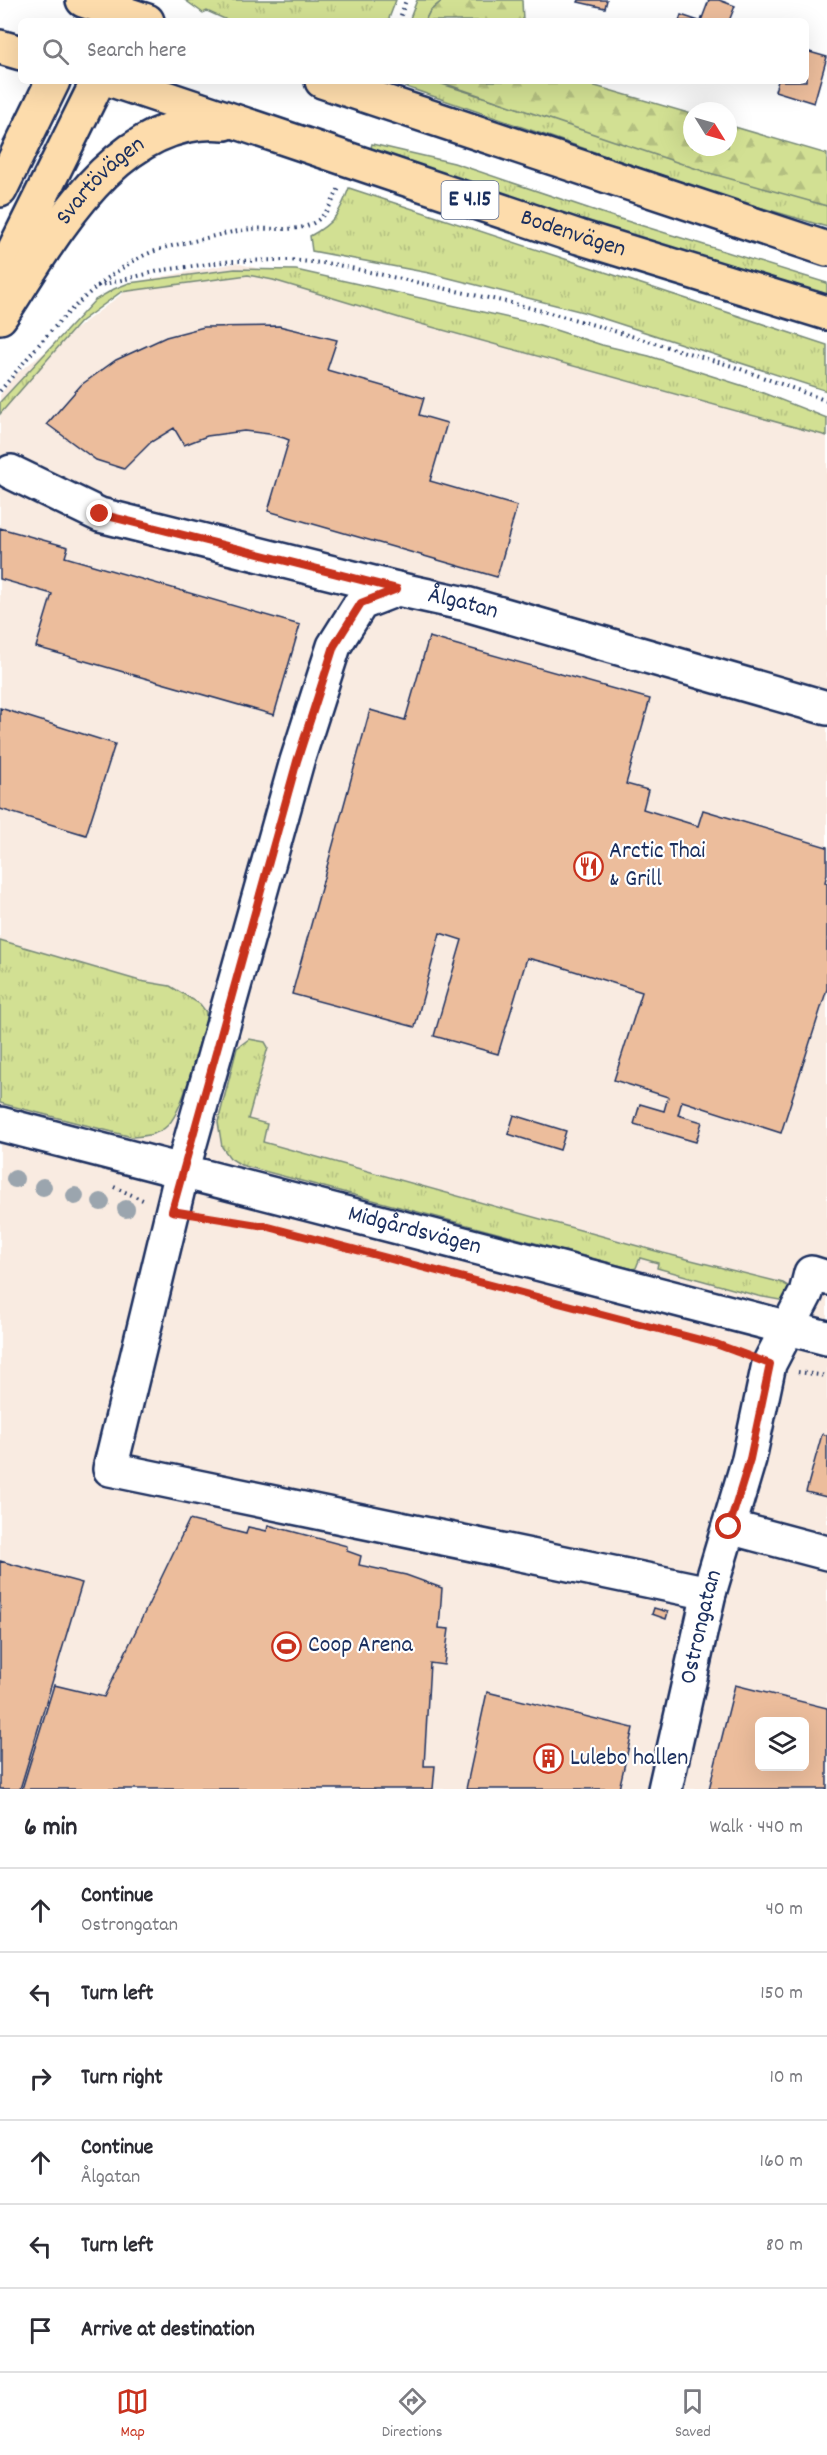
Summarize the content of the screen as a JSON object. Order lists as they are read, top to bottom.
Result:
{
  "streets": {
    "main road": ["Svartövägen", "E 4.15", "Bodenvägen"],
    "street": ["Ålgatan", "Midgårdsvägen", "Ostrongatan"]
  },
  "crossings": [
    ["Svartövägen", "Bodenvägen"],
    ["Ålgatan", "Midgårdsvägen"],
    ["Ålgatan", "Ostrongatan"],
    ["Midgårdsvägen", "Ostrongatan"]
  ],
  "places": {
    "restaurant": ["Arctic Thai & Grill"],
    "sports": ["Coop Arena"],
    "building": ["Lulebo hallen"]
  },
  "north": "bottom right",
  "page": {
    "search": "Search here",
    "heading": ["6 min", "Walk · 440 m"],
    "list": [
      ["Continue", "Ostrongatan", "40 m"],
      ["Turn left", "150 m"],
      ["Turn right", "10 m"],
      ["Continue", "Ålgatan", "160 m"],
      ["Turn left", "80 m"],
      "Arrive at destination"
    ],
    "nav": ["Map", "Directions", "Saved"]
  }
}
